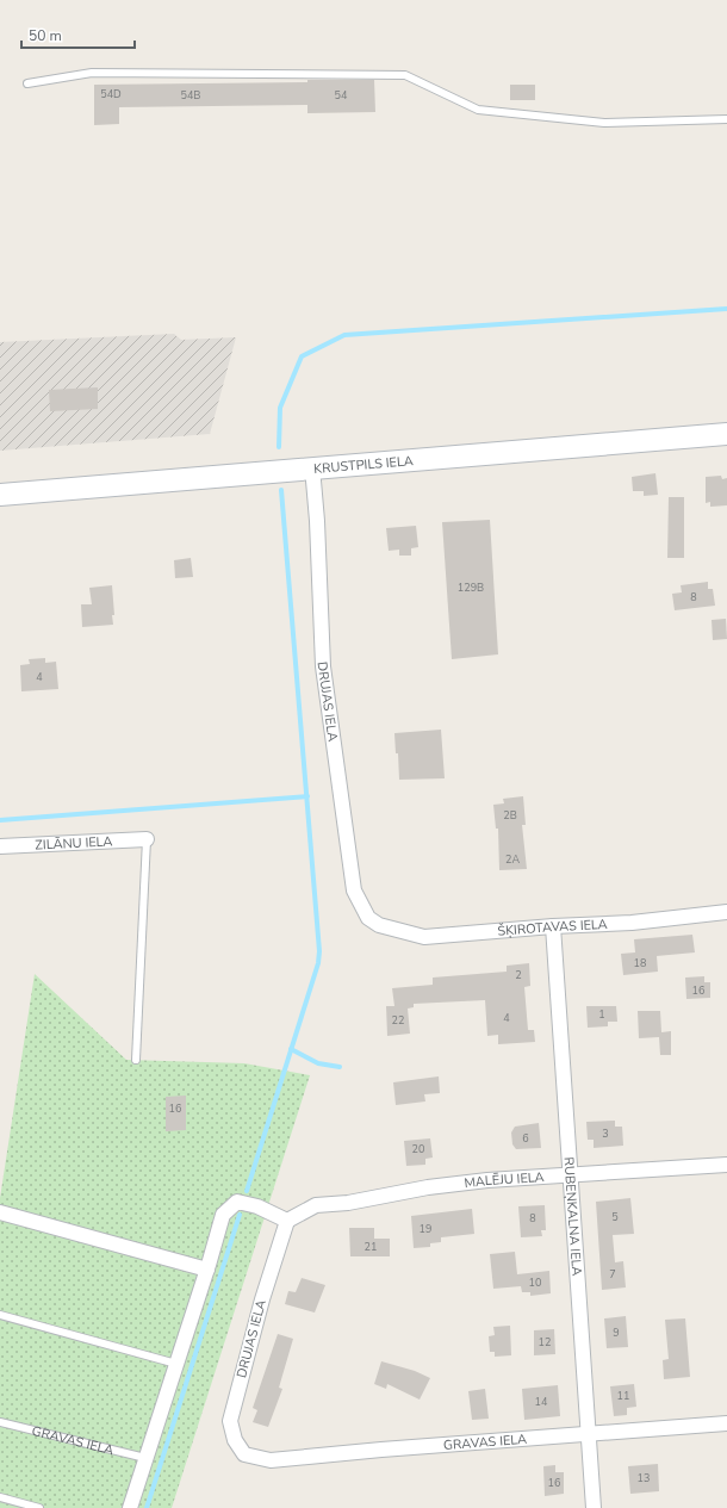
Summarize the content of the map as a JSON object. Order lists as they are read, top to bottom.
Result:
{
  "streets": {
    "street": [
      "KRUSTPILS IELA",
      "DRUJAS IELA",
      "ZILĀNU IELA",
      "ŠĶIROTAVAS IELA",
      "MALĒJU IELA",
      "RUBEŅKALNA IELA",
      "GRAVAS IELA"
    ]
  },
  "crossings": [
    ["KRUSTPILS IELA", "DRUJAS IELA"],
    ["DRUJAS IELA", "ŠĶIROTAVAS IELA"],
    ["DRUJAS IELA", "MALĒJU IELA"],
    ["DRUJAS IELA", "GRAVAS IELA"],
    ["ŠĶIROTAVAS IELA", "RUBEŅKALNA IELA"],
    ["MALĒJU IELA", "RUBEŅKALNA IELA"],
    ["RUBEŅKALNA IELA", "GRAVAS IELA"]
  ],
  "house_numbers": [
    "54D",
    "54B",
    "54",
    "129B",
    "8",
    "4",
    "2B",
    "2A",
    "18",
    "2",
    "16",
    "1",
    "4",
    "22",
    "16",
    "3",
    "6",
    "20",
    "5",
    "8",
    "19",
    "21",
    "7",
    "10",
    "9",
    "12",
    "11",
    "14",
    "13",
    "16"
  ],
  "scale_bar": "50 m"
}
